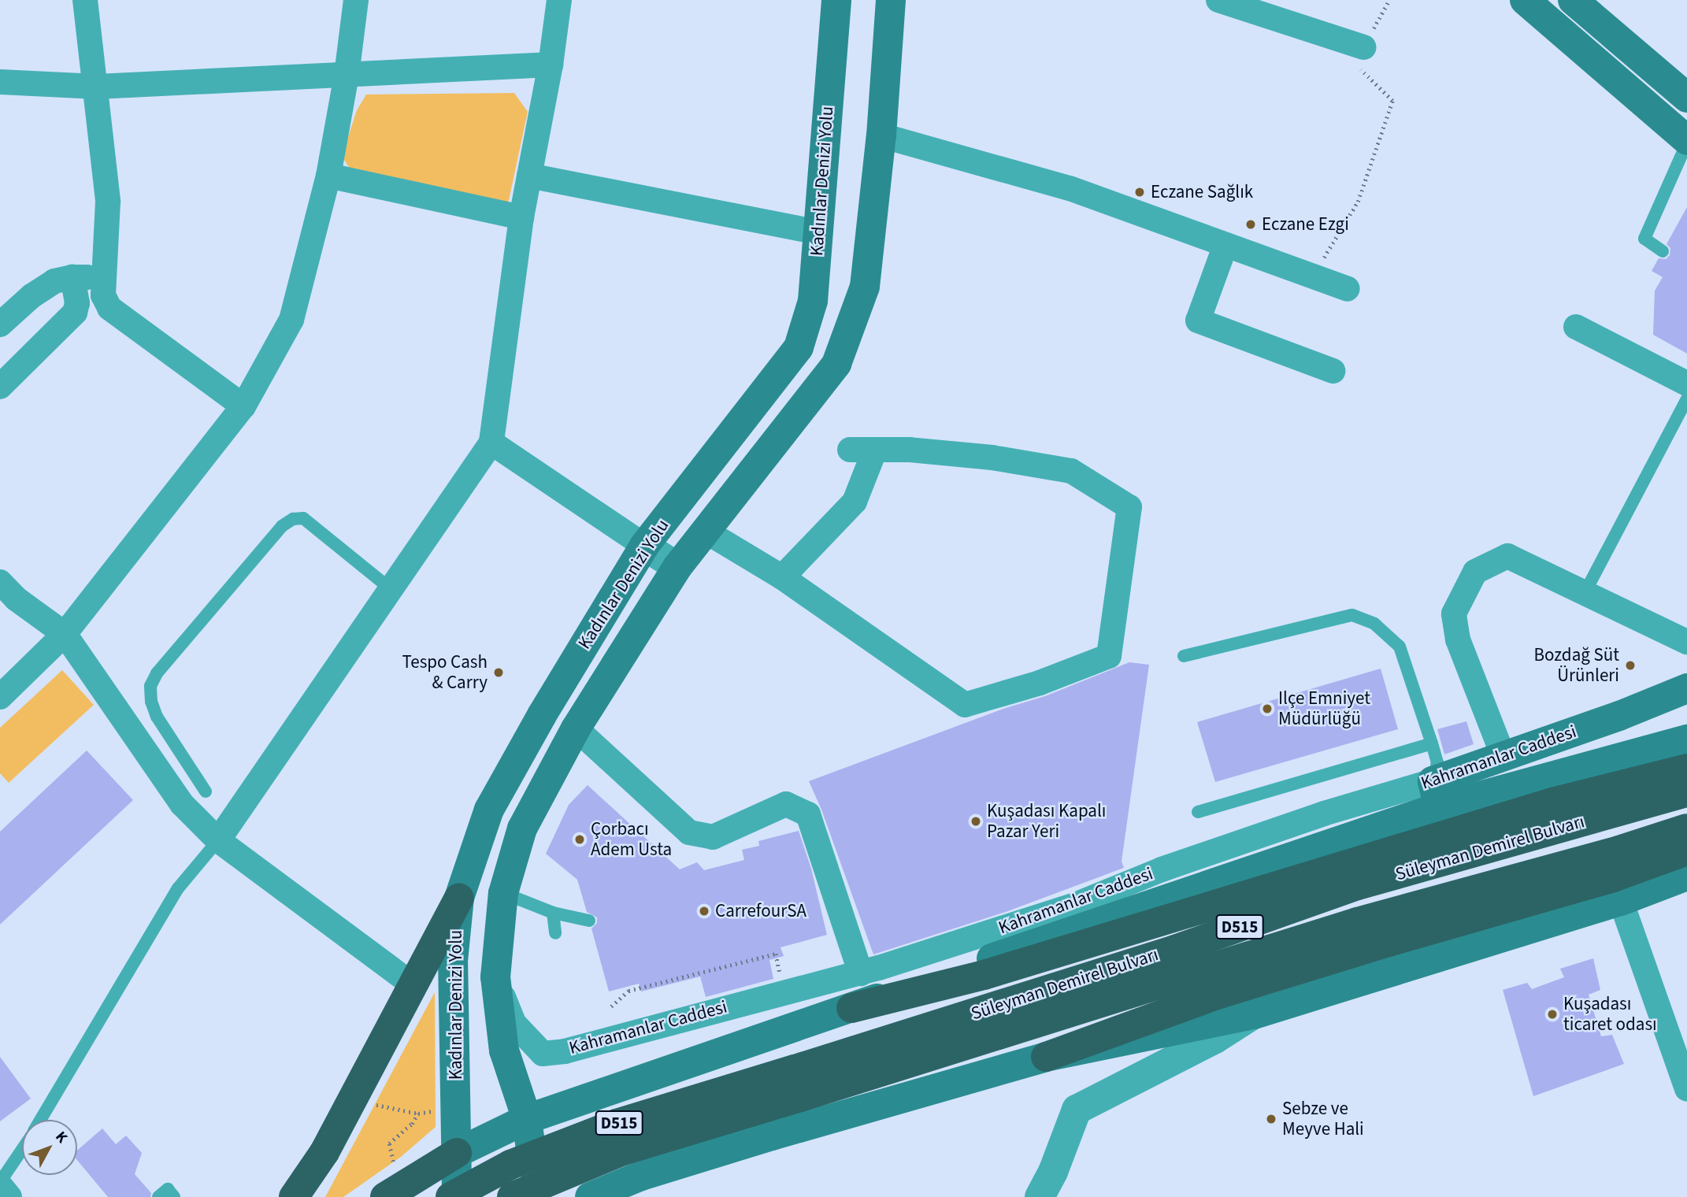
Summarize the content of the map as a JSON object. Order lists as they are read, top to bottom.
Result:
{
  "streets": {
    "highway": ["Süleyman Demirel Bulvarı", "D515"],
    "main road": ["Kadınlar Denizi Yolu", "Kahramanlar Caddesi"]
  },
  "crossings": [
    ["Kadınlar Denizi Yolu", "Kahramanlar Caddesi"]
  ],
  "places": [
    "Eczane Sağlık",
    "Eczane Ezgi",
    "Bozdağ Süt Ürünleri",
    "Tespo Cash & Carry",
    "Ilçe Emniyet Müdürlüğü",
    "Kuşadası Kapalı Pazar Yeri",
    "Çorbacı Adem Usta",
    "CarrefourSA",
    "Kuşadası ticaret odası",
    "Sebze ve Meyve Hali"
  ],
  "north": "top right"
}
